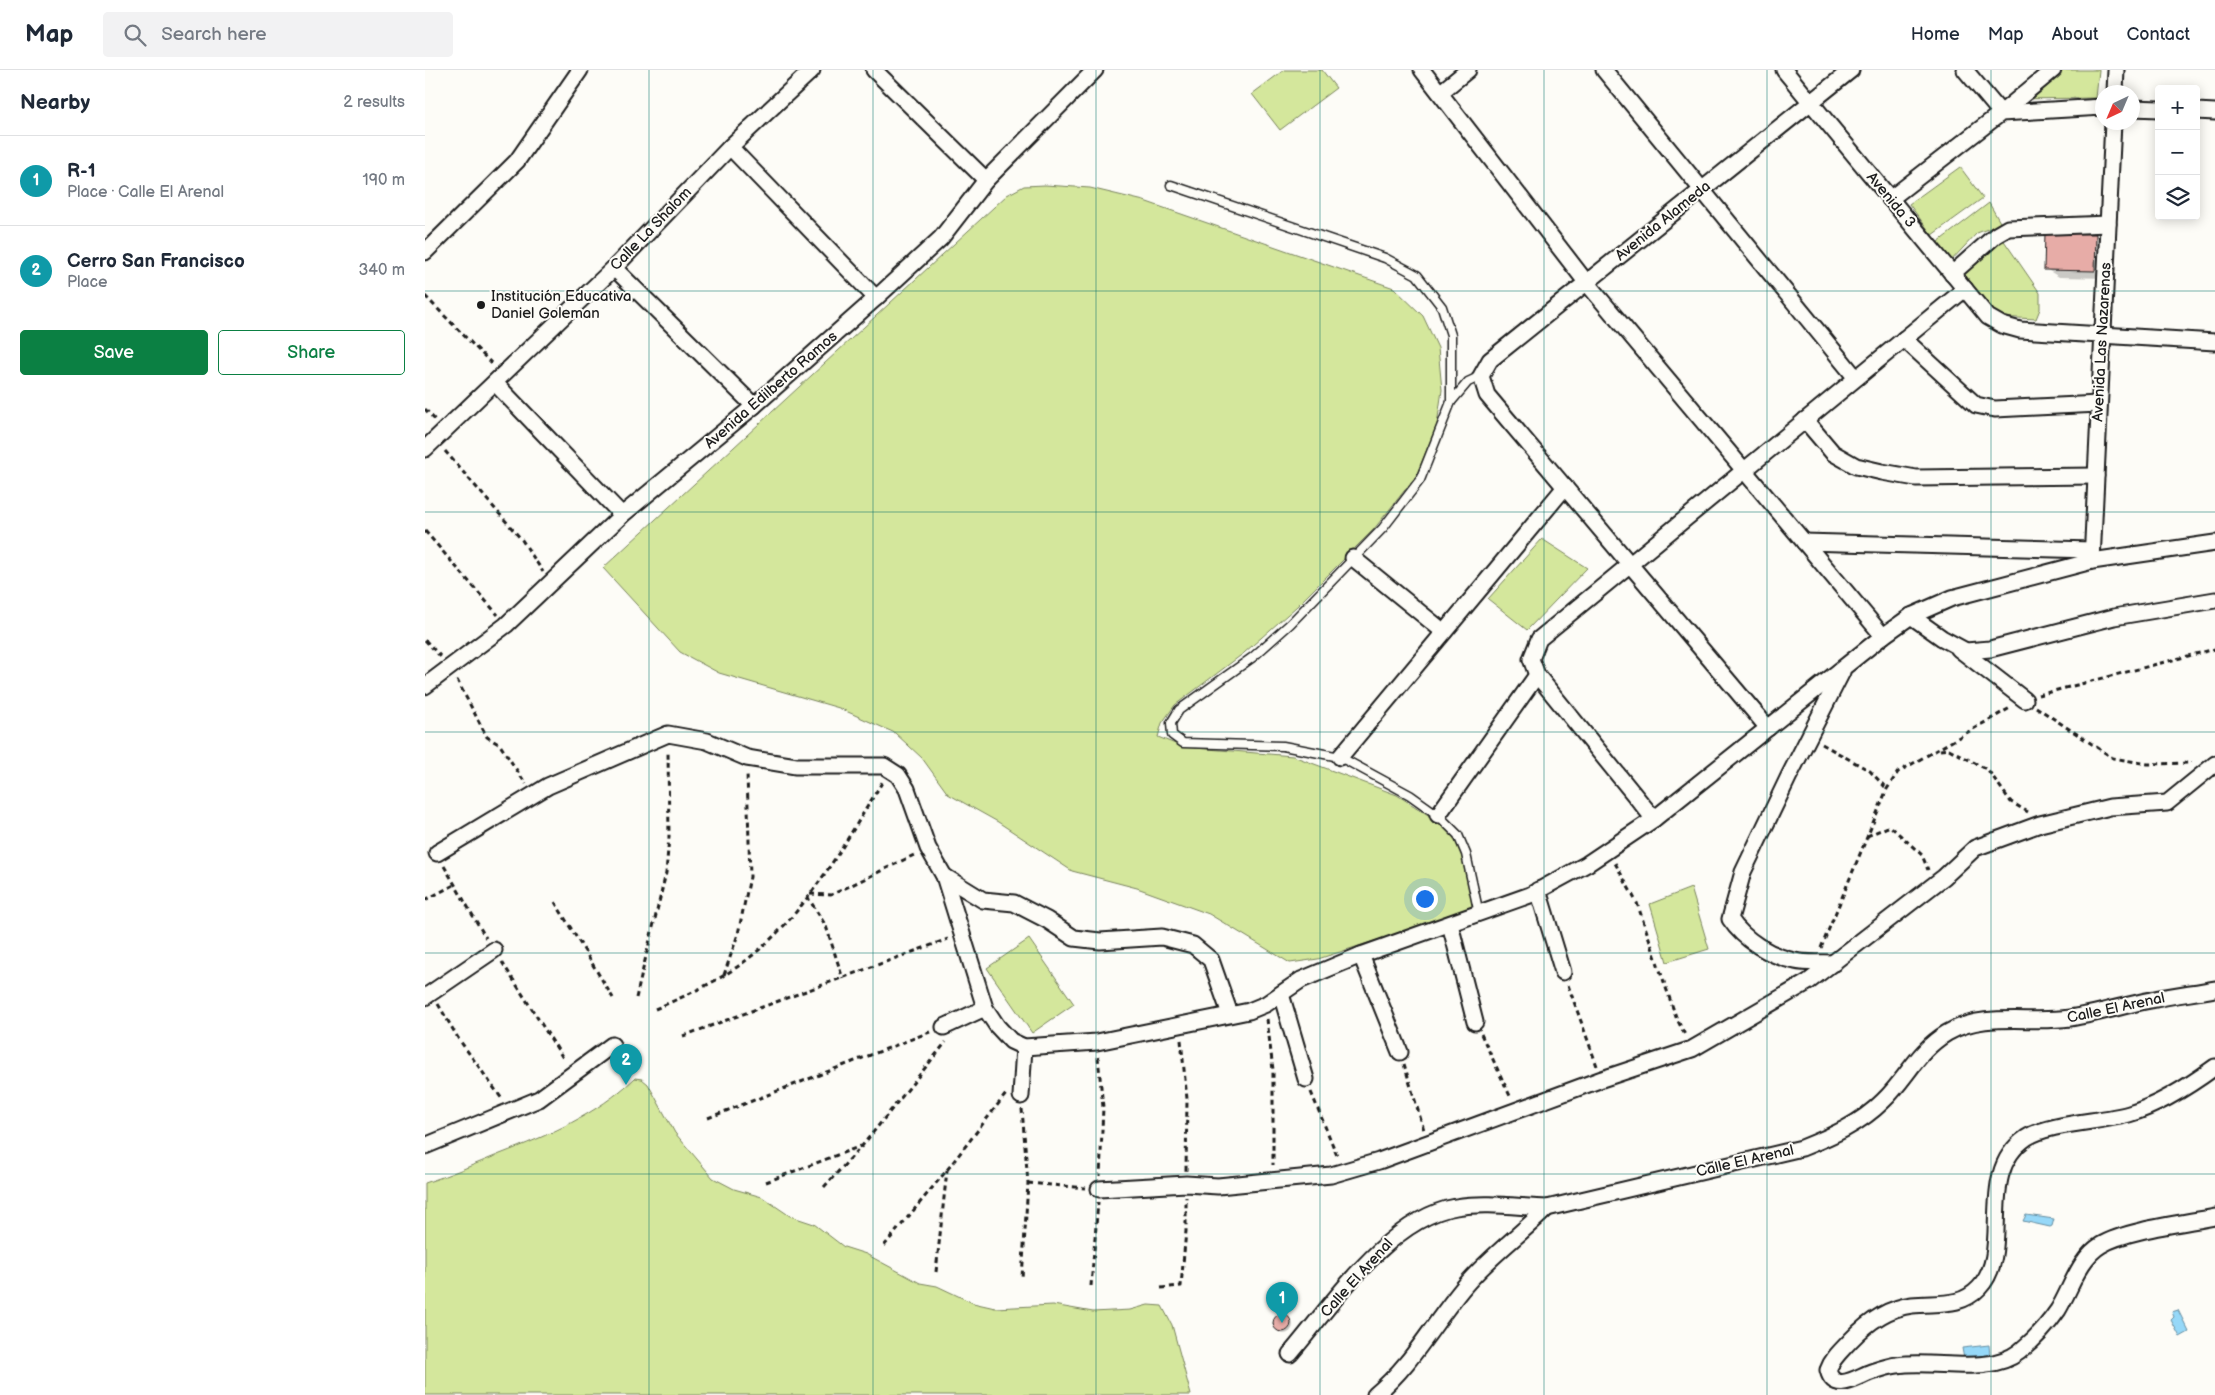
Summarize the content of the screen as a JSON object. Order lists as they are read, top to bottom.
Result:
{
  "streets": {
    "street": [
      "Avenida 3",
      "Avenida Alameda",
      "Calle La Shalom",
      "Avenida Las Nazarenas",
      "Avenida Edilberto Ramos",
      "Calle El Arenal"
    ]
  },
  "crossings": [
    ["Avenida 3", "Avenida Alameda"],
    ["Avenida 3", "Avenida Las Nazarenas"]
  ],
  "places": ["Institución Educativa Daniel Goleman"],
  "north": "bottom left",
  "page": {
    "header": "Map",
    "search": "Search here",
    "nav": [
      "Home",
      "Map",
      "About",
      "Contact"
    ],
    "heading": ["Nearby", "2 results"],
    "map_buttons": ["+", "−"],
    "list": [
      {
        "mark": "1",
        "name": "R-1",
        "note": "Place · Calle El Arenal",
        "value": "190 m"
      },
      {
        "mark": "2",
        "name": "Cerro San Francisco",
        "note": "Place",
        "value": "340 m"
      }
    ],
    "buttons": ["Save", "Share"],
    "pins": ["2", "1"]
  }
}
